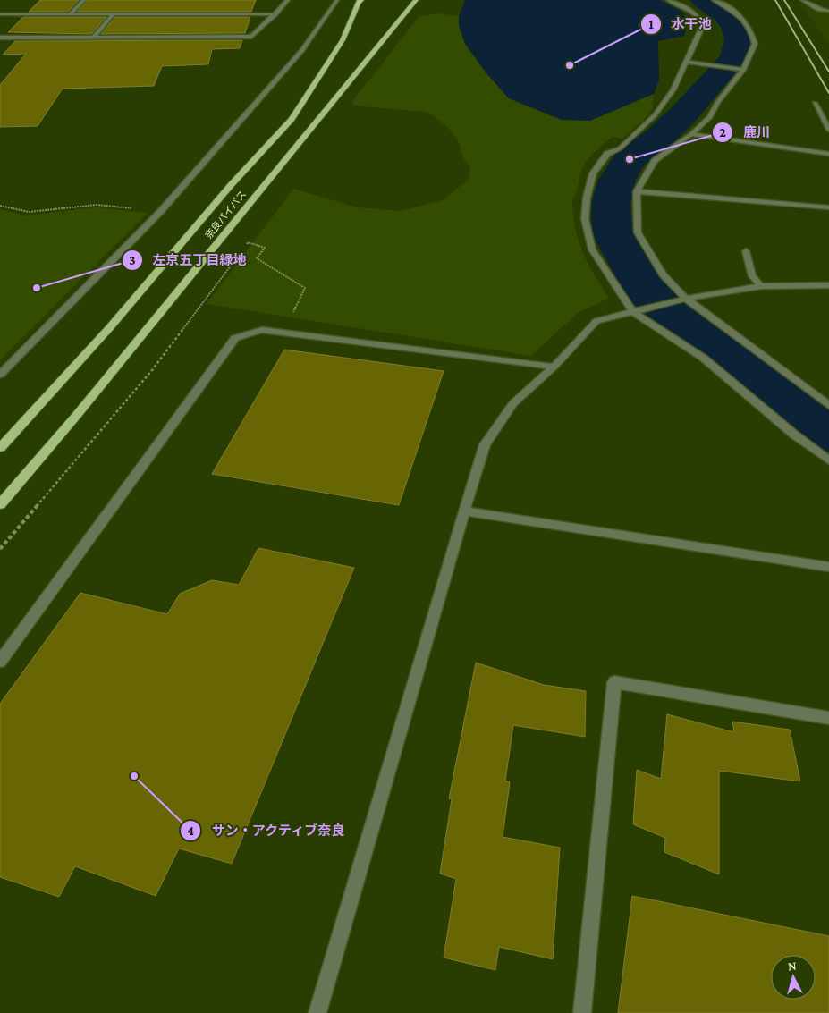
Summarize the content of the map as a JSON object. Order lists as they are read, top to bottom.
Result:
{
  "streets": {
    "highway": ["奈良バイパス"]
  },
  "places": [
    "水干池",
    "鹿川",
    "左京五丁目緑地",
    "サン・アクティブ奈良"
  ],
  "north": "top"
}
